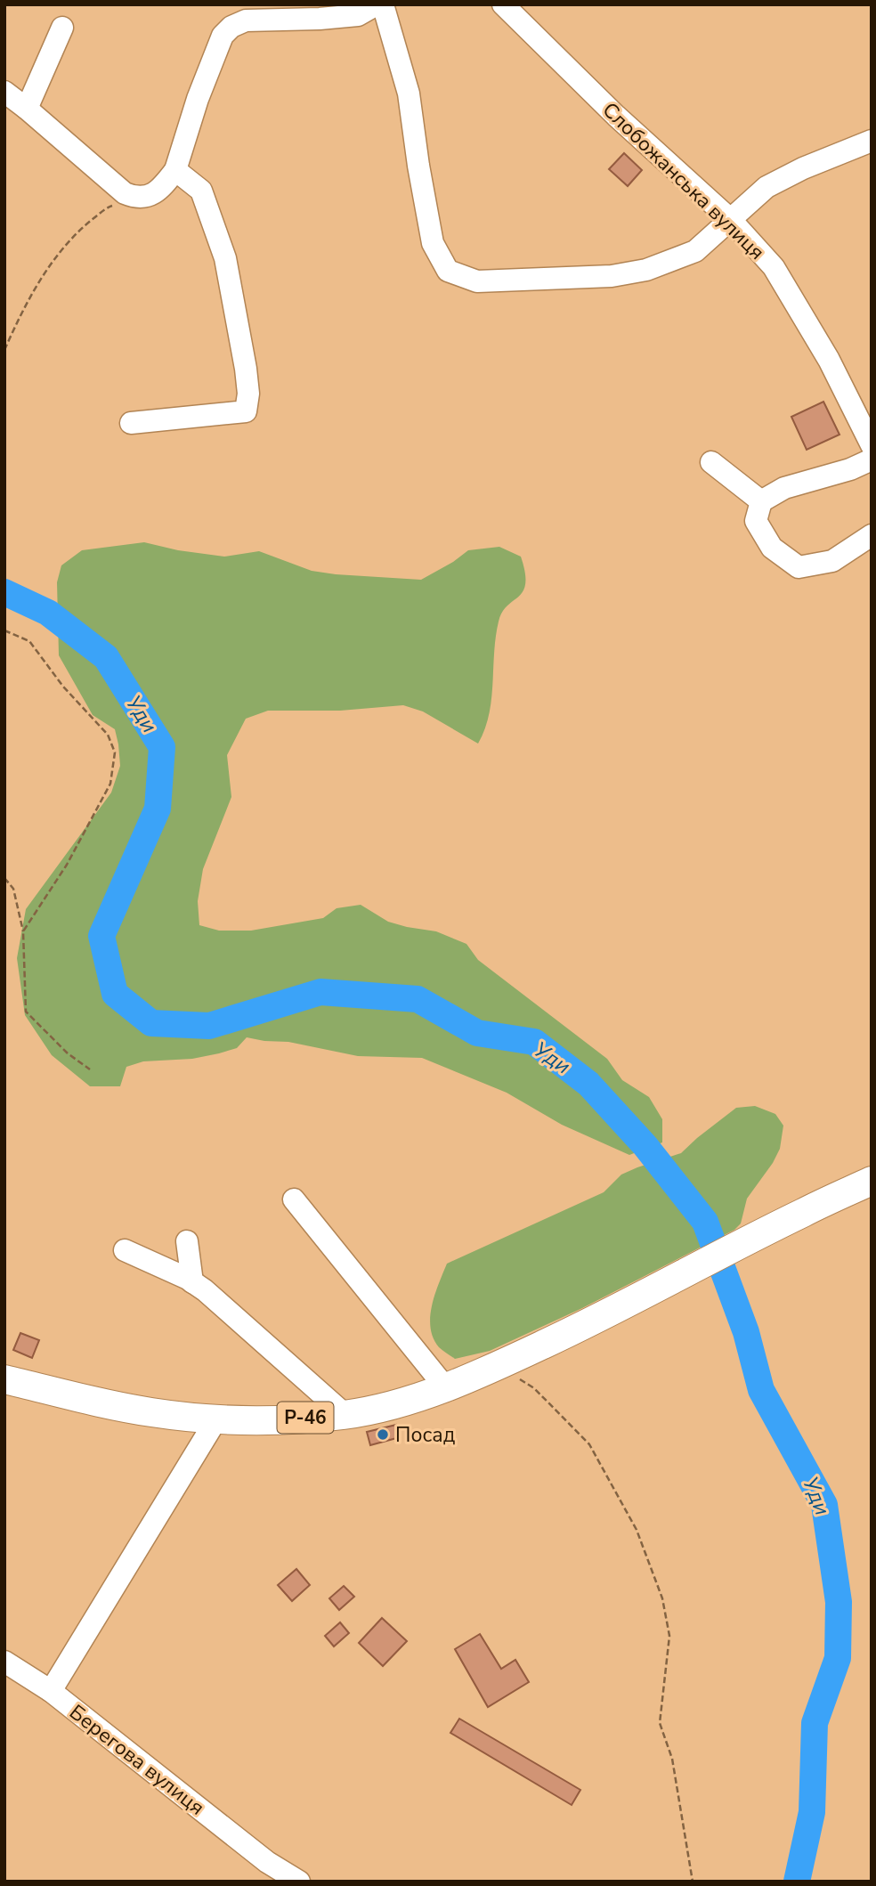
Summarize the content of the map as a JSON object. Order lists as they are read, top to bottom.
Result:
{
  "streets": {
    "main road": ["Р-46"],
    "street": ["Слобожанська вулиця", "Берегова вулиця"]
  },
  "water": ["Уди"],
  "places": ["Посад"]
}
